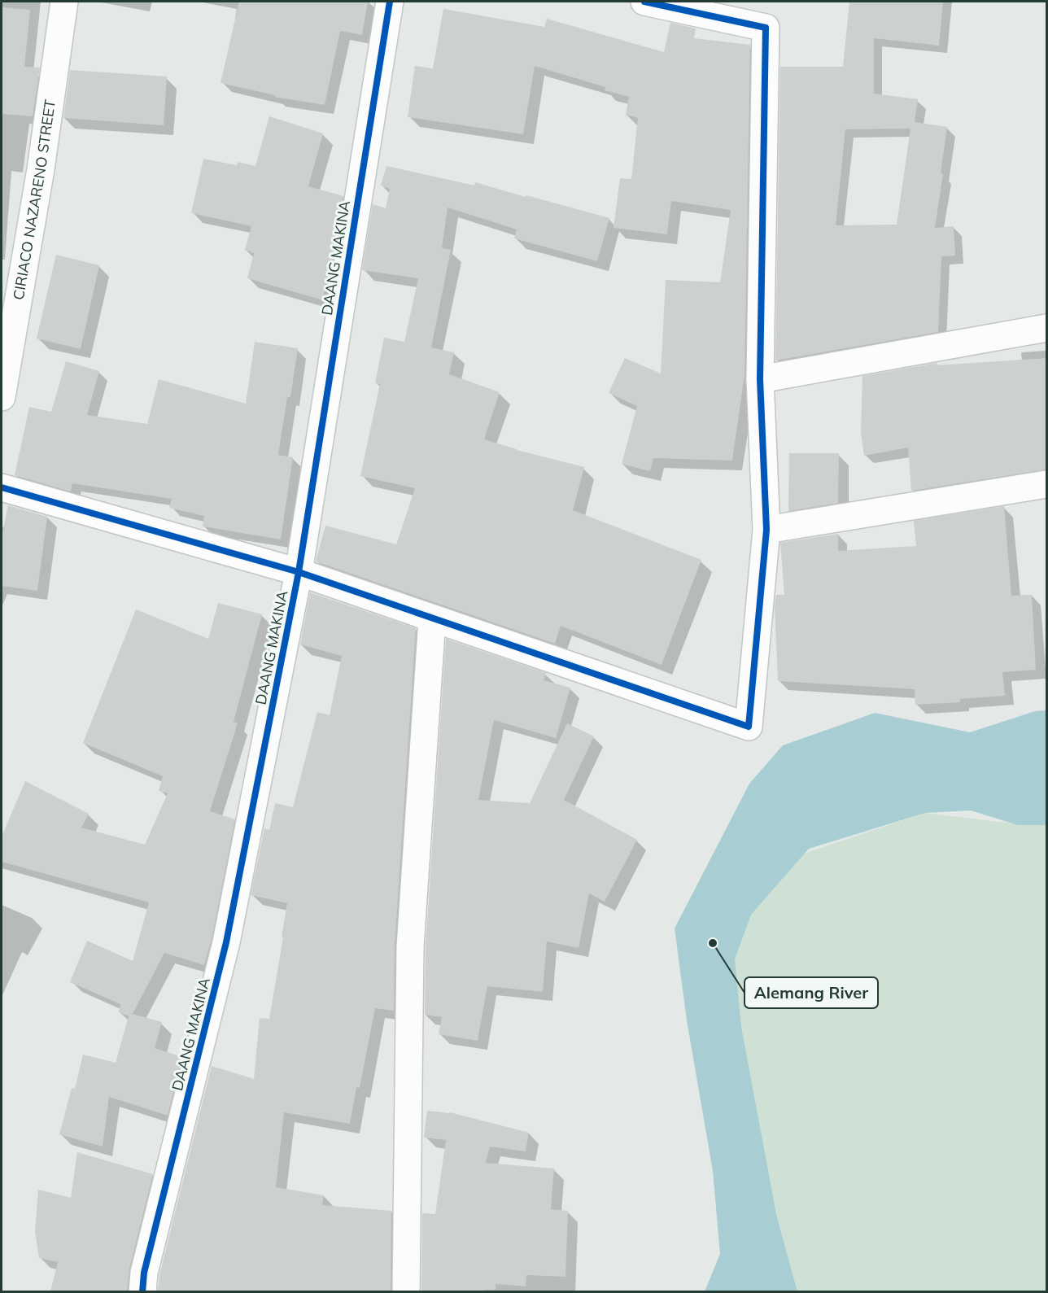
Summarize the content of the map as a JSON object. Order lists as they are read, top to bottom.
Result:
{
  "streets": {
    "street": ["CIRIACO NAZARENO STREET", "DAANG MAKINA"]
  },
  "places": ["Alemang River"]
}
